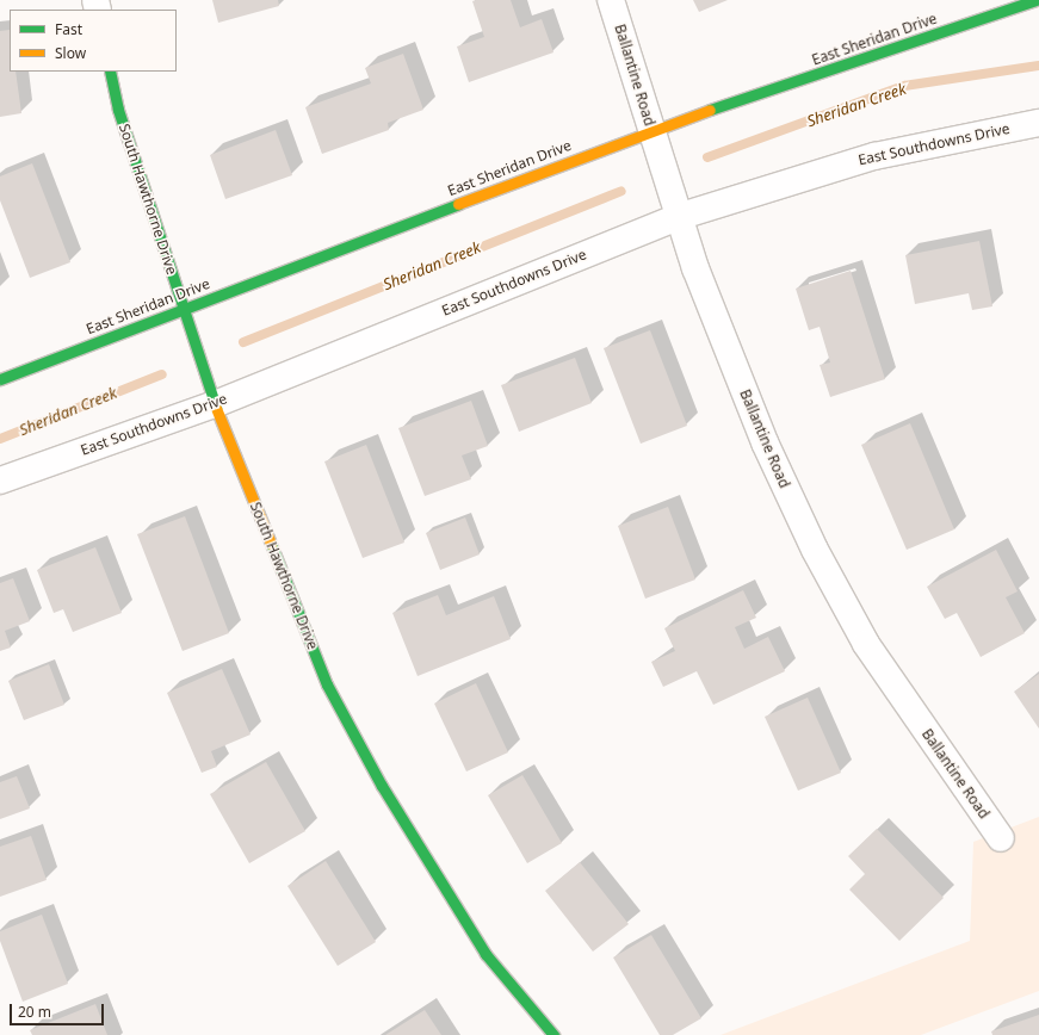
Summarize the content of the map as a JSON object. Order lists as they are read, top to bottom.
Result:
{
  "streets": {
    "street": [
      "East Sheridan Drive",
      "Ballantine Road",
      "East Southdowns Drive",
      "South Hawthorne Drive"
    ]
  },
  "crossings": [
    ["East Sheridan Drive", "Ballantine Road"],
    ["East Sheridan Drive", "South Hawthorne Drive"],
    ["Ballantine Road", "East Southdowns Drive"],
    ["East Southdowns Drive", "South Hawthorne Drive"]
  ],
  "water": ["Sheridan Creek"],
  "legend": ["Fast", "Slow"],
  "scale_bar": "20 m"
}
